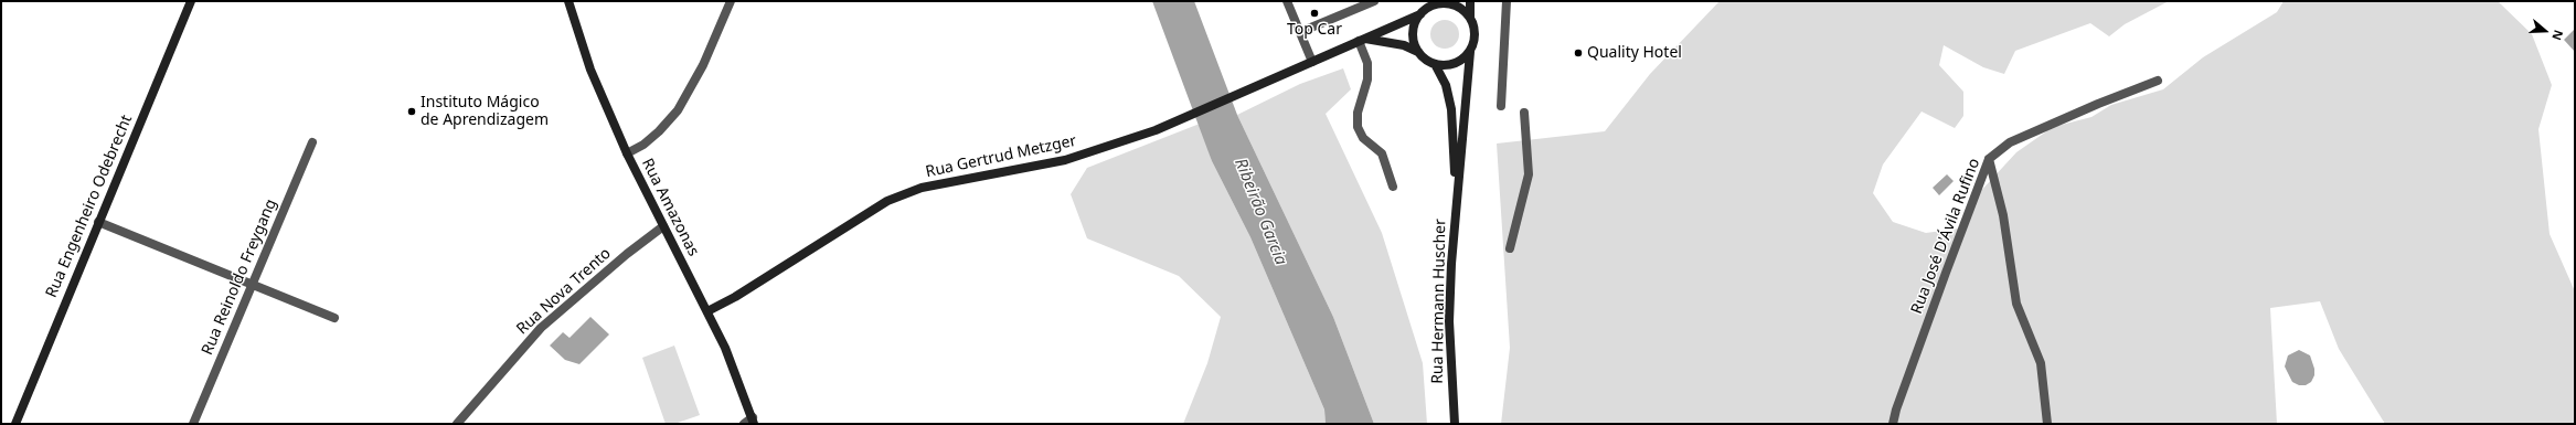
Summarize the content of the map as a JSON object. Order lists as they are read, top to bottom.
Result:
{
  "streets": {
    "street": [
      "Rua Gertrud Metzger",
      "Rua Engenheiro Odebrecht",
      "Rua Amazonas",
      "Rua José D'Ávila Rufino",
      "Rua Reinoldo Freygang",
      "Rua Nova Trento",
      "Rua Hermann Huscher"
    ]
  },
  "crossings": [
    ["Rua Gertrud Metzger", "Rua Amazonas"],
    ["Rua Gertrud Metzger", "Rua Hermann Huscher"],
    ["Rua Amazonas", "Rua Nova Trento"]
  ],
  "water": ["Ribeirão Garcia"],
  "places": ["Top Car", "Quality Hotel", "Instituto Mágico de Aprendizagem"],
  "north": "right"
}
